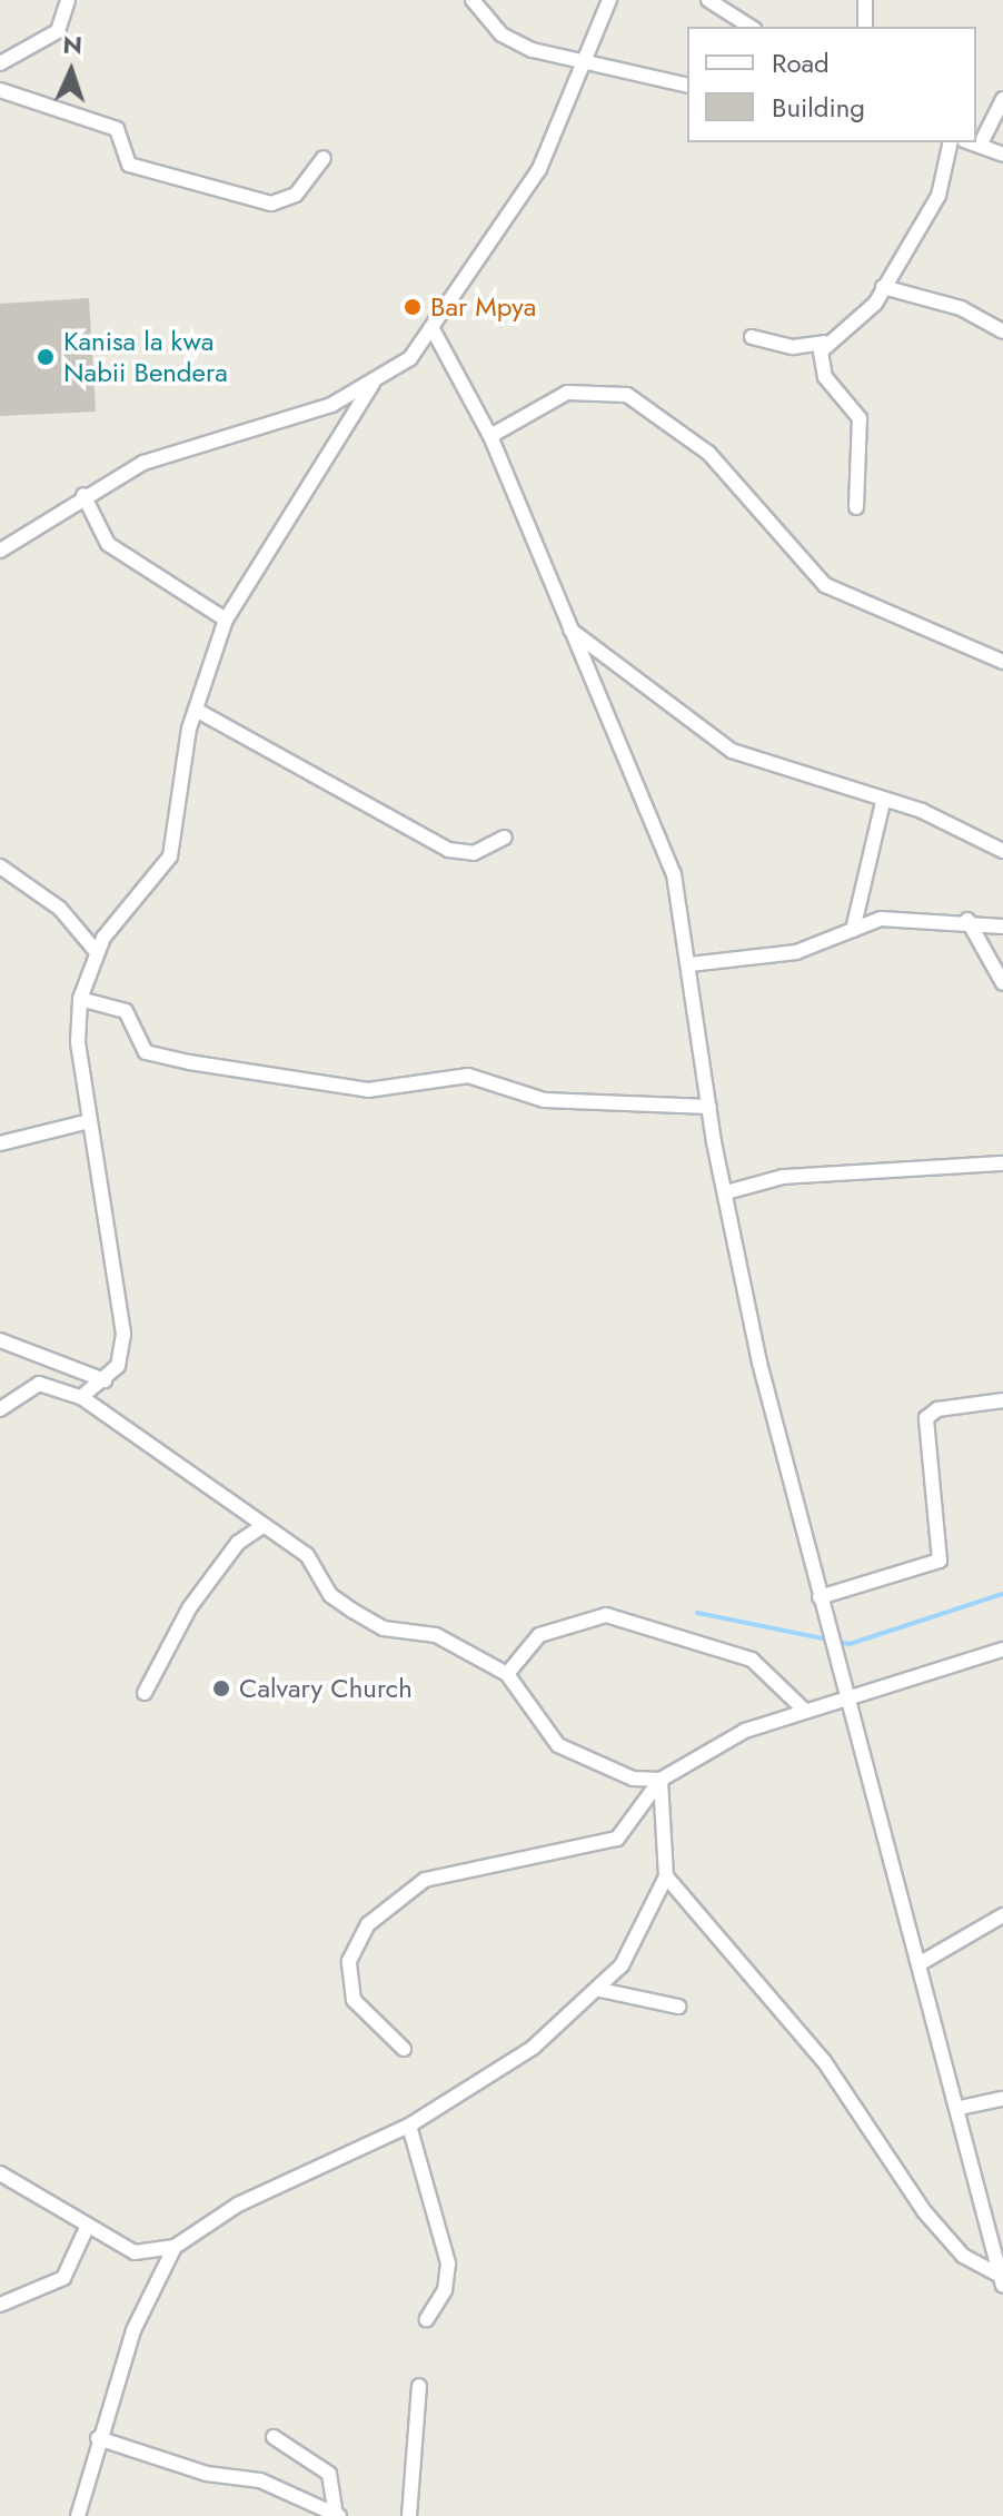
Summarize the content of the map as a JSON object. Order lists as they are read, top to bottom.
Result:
{
  "places": ["Bar Mpya", "Kanisa la kwa Nabii Bendera", "Calvary Church"],
  "legend": ["Road", "Building"],
  "north": "top"
}
